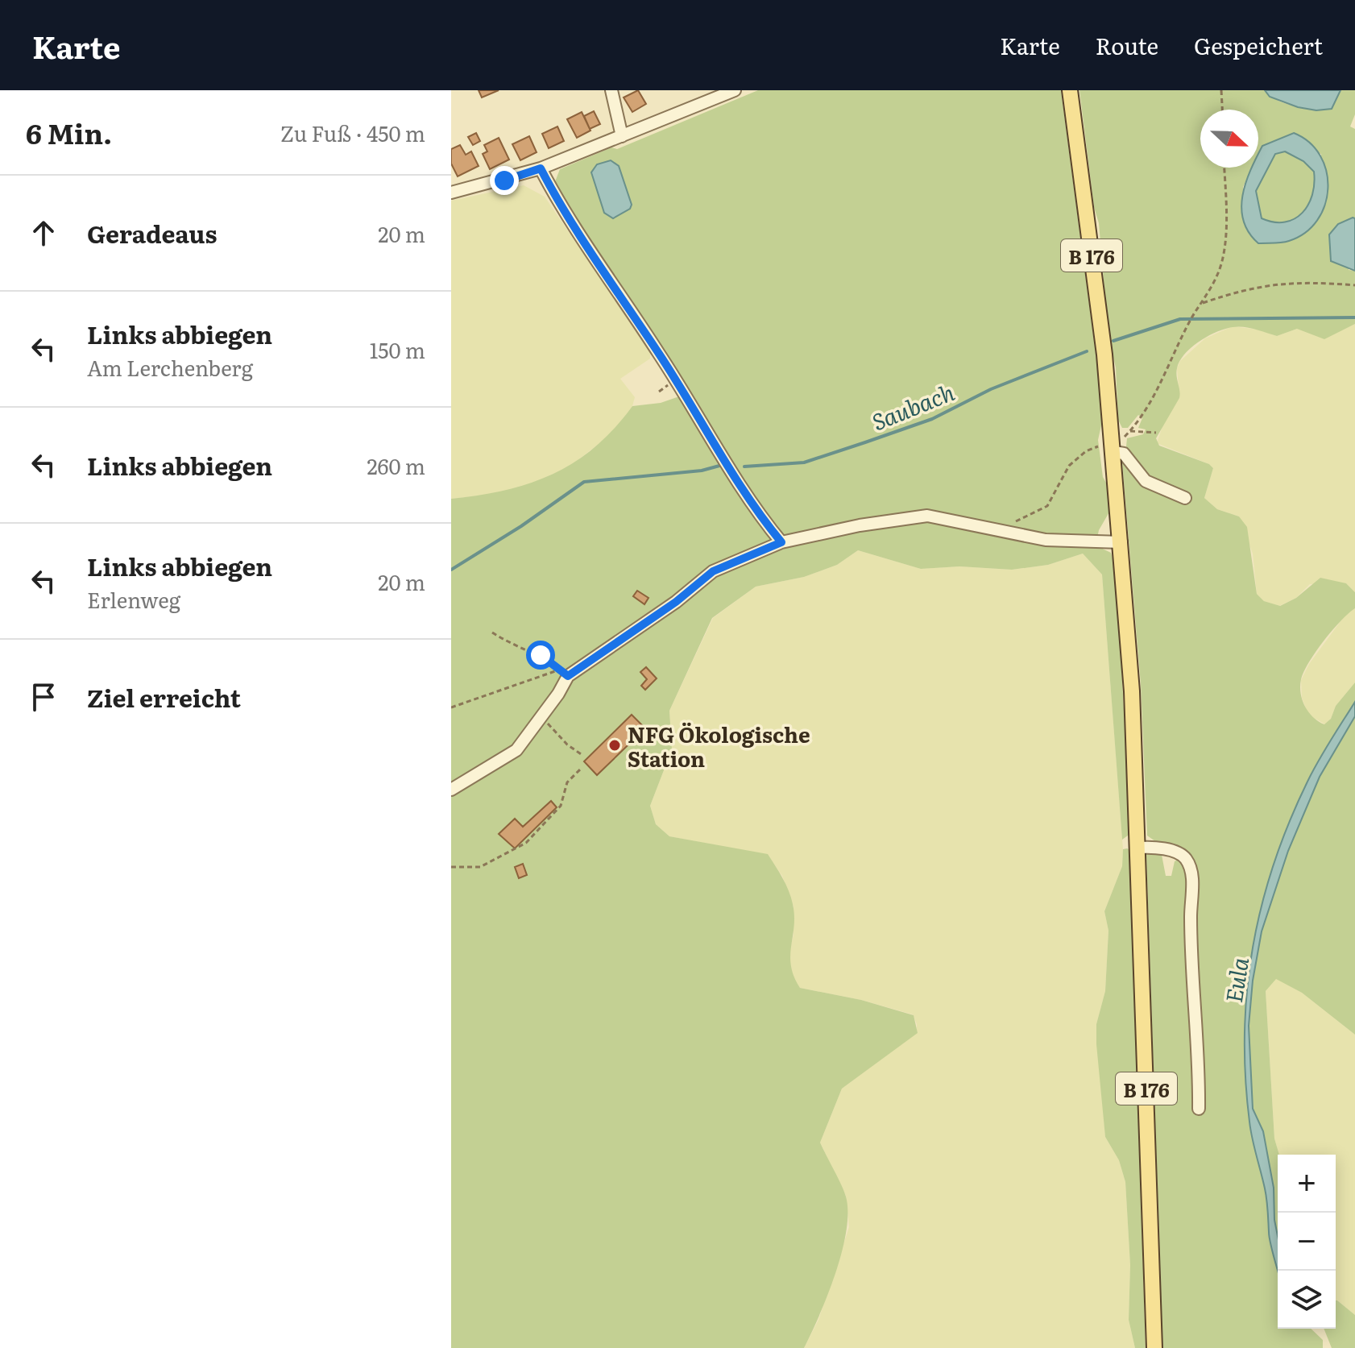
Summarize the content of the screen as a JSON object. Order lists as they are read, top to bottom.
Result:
{
  "streets": {
    "main road": ["B 176"]
  },
  "water": ["Saubach", "Eula"],
  "places": ["NFG Ökologische Station"],
  "north": "right",
  "page": {
    "header": "Karte",
    "nav": ["Karte", "Route", "Gespeichert"],
    "heading": ["6 Min.", "Zu Fuß · 450 m"],
    "list": [
      ["Geradeaus", "20 m"],
      ["Links abbiegen", "Am Lerchenberg", "150 m"],
      ["Links abbiegen", "260 m"],
      ["Links abbiegen", "Erlenweg", "20 m"],
      "Ziel erreicht"
    ],
    "map_buttons": ["+", "−"]
  }
}
